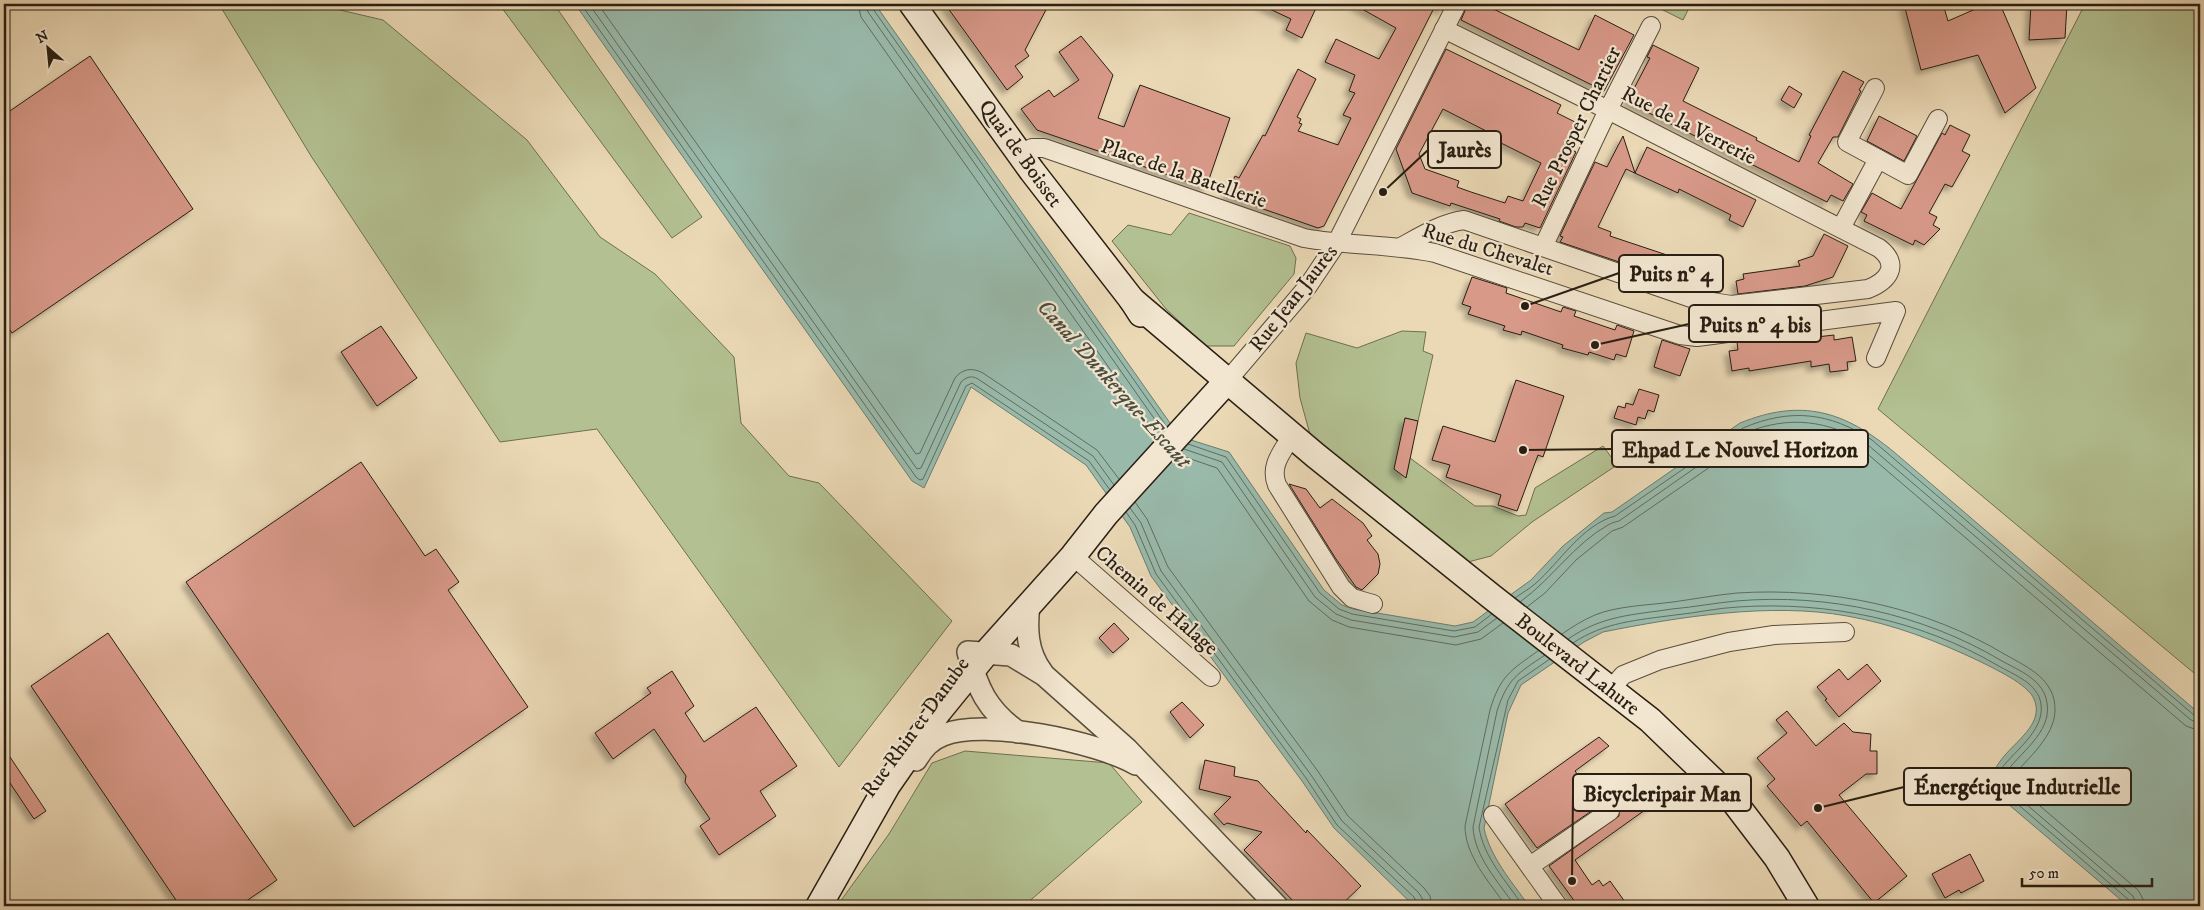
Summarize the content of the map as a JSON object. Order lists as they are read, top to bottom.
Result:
{
  "streets": {
    "main road": [
      "Quai de Boisset",
      "Rue Jean Jaurès",
      "Boulevard Lahure",
      "Rue Rhin et Danube"
    ],
    "street": [
      "Rue de la Verrerie",
      "Rue Prosper Chartier",
      "Place de la Batellerie",
      "Rue du Chevalet",
      "Chemin de Halage"
    ]
  },
  "crossings": [
    ["Rue de la Verrerie", "Rue Prosper Chartier"],
    ["Rue de la Verrerie", "Rue Jean Jaurès"],
    ["Quai de Boisset", "Place de la Batellerie"],
    ["Quai de Boisset", "Rue Jean Jaurès"],
    ["Quai de Boisset", "Boulevard Lahure"],
    ["Place de la Batellerie", "Rue du Chevalet"],
    ["Place de la Batellerie", "Rue Jean Jaurès"],
    ["Rue du Chevalet", "Rue Jean Jaurès"],
    ["Rue Jean Jaurès", "Boulevard Lahure"],
    ["Rue Jean Jaurès", "Rue Rhin et Danube"],
    ["Chemin de Halage", "Rue Rhin et Danube"]
  ],
  "water": ["Canal Dunkerque-Escaut"],
  "places": [
    "Jaurès",
    "Puits n° 4",
    "Puits n° 4 bis",
    "Ehpad Le Nouvel Horizon",
    "Énergétique Indutrielle",
    "Bicycleripair Man"
  ],
  "scale_bar": "50 m",
  "north": "top left"
}
